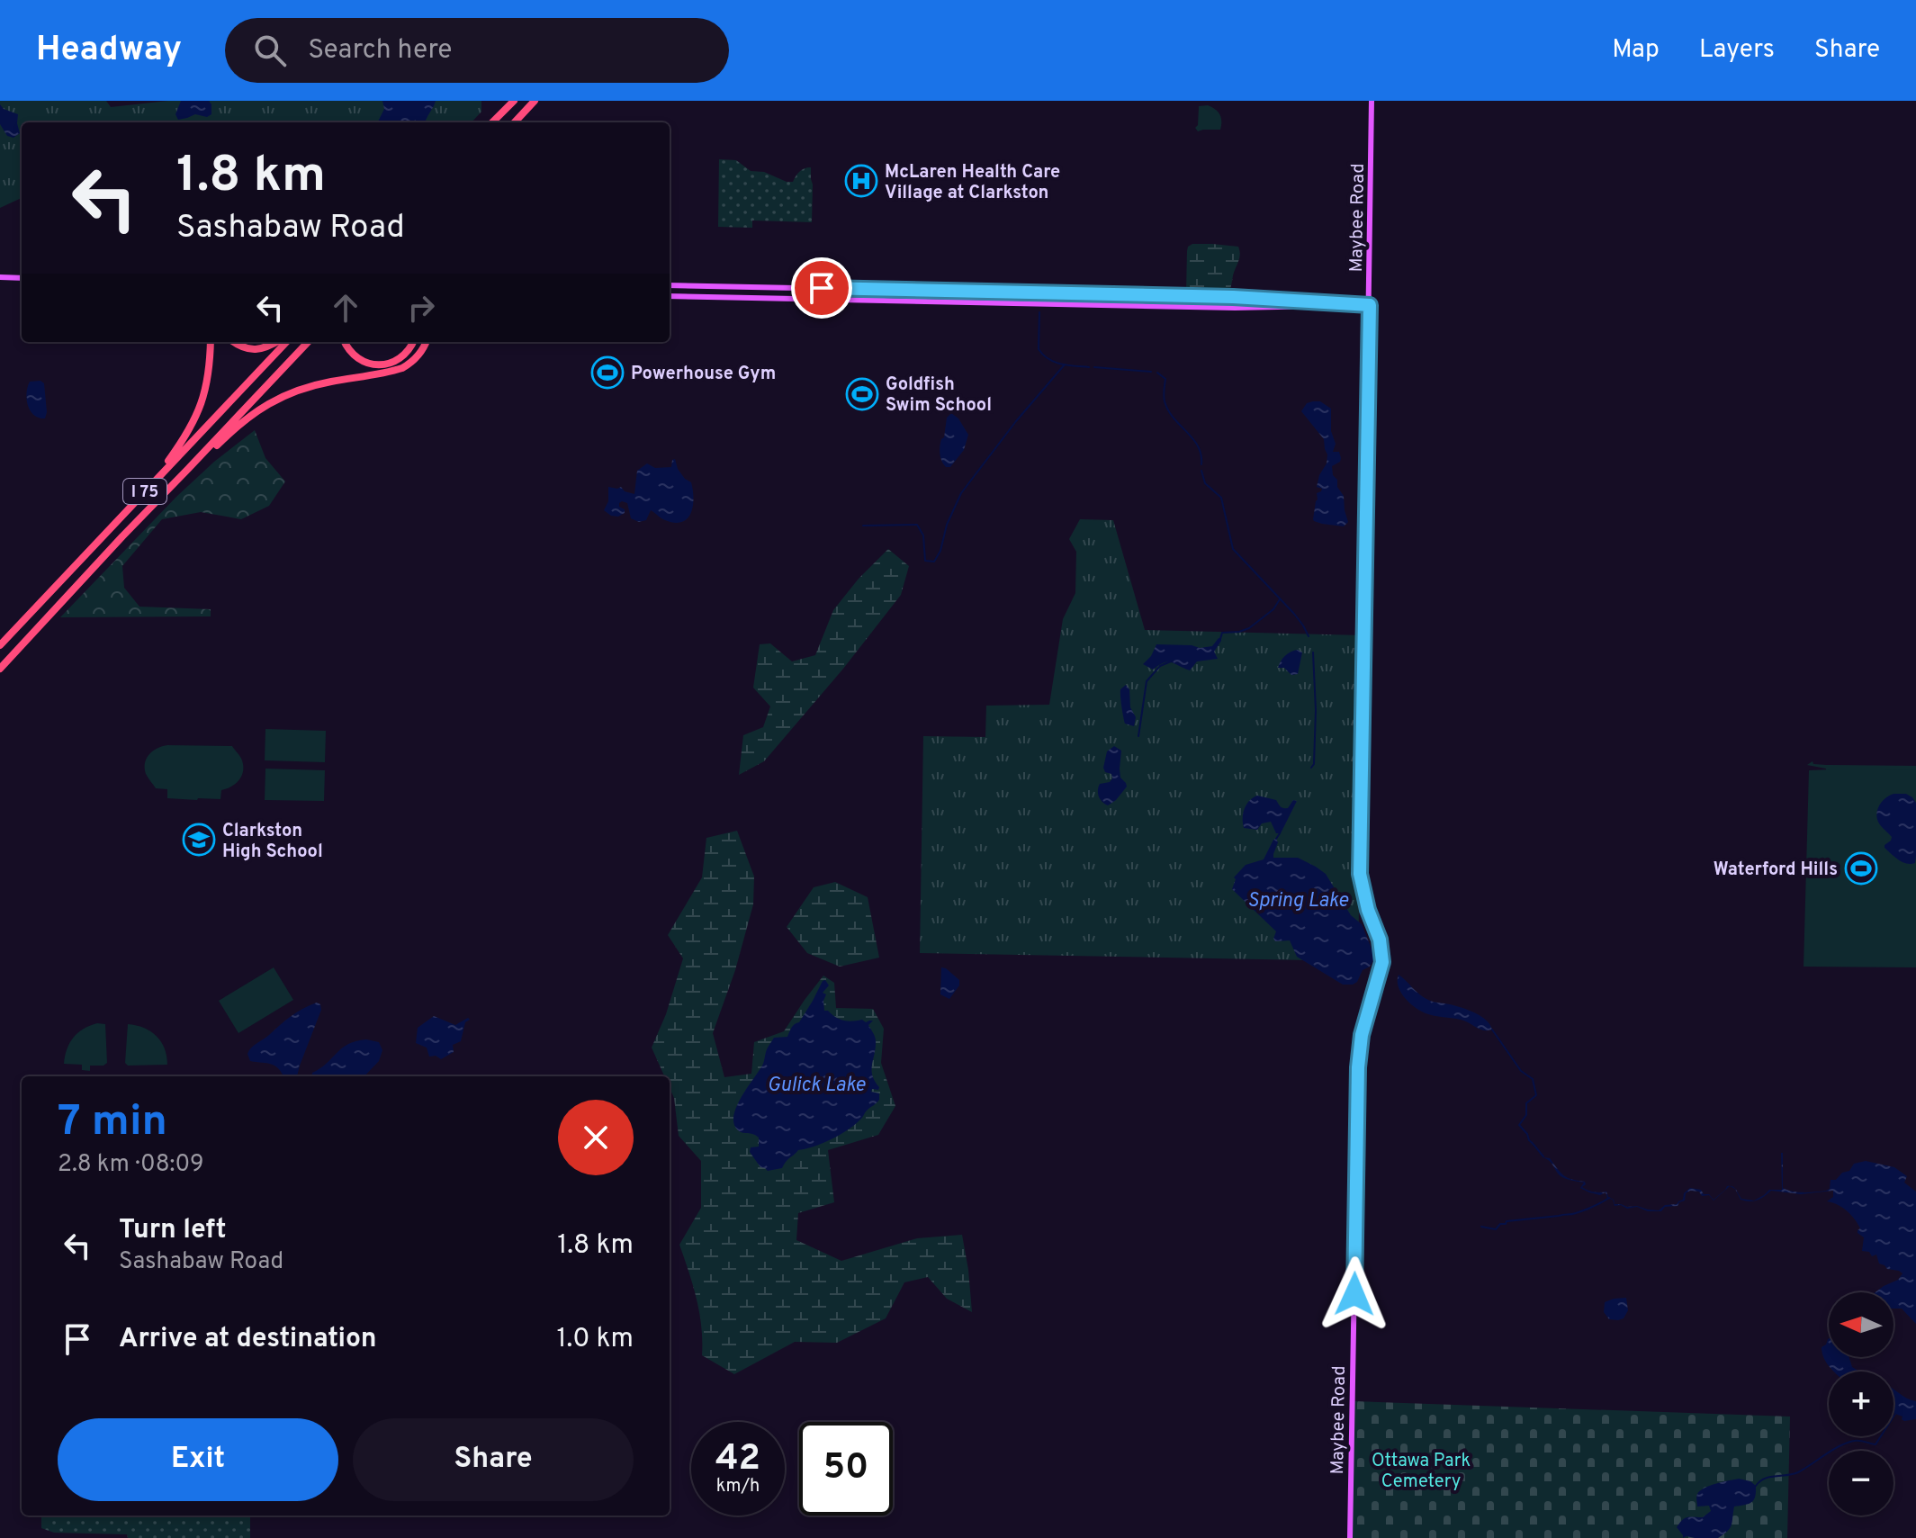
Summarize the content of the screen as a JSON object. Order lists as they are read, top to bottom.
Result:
{
  "streets": {
    "highway": ["I 75"],
    "main road": ["Maybee Road"]
  },
  "water": ["Spring Lake", "Gulick Lake"],
  "parks": ["Ottawa Park Cemetery"],
  "places": {
    "hospital": ["McLaren Health Care Village at Clarkston"],
    "sports": ["Powerhouse Gym", "Goldfish Swim School", "Waterford Hills"],
    "school or university": ["Clarkston High School"]
  },
  "north": "left",
  "page": {
    "header": "Headway",
    "search": "Search here",
    "nav": ["Map", "Layers", "Share"],
    "turn": ["1.8 km", "Sashabaw Road"],
    "heading": ["7 min", "2.8 km · 08:09"],
    "list": [
      {
        "name": "Turn left",
        "note": "Sashabaw Road",
        "value": "1.8 km"
      },
      {
        "name": "Arrive at destination",
        "value": "1.0 km"
      }
    ],
    "map_buttons": ["+", "−"],
    "buttons": ["Exit", "Share"],
    "speed": "42 km/h",
    "limit": "50"
  }
}
